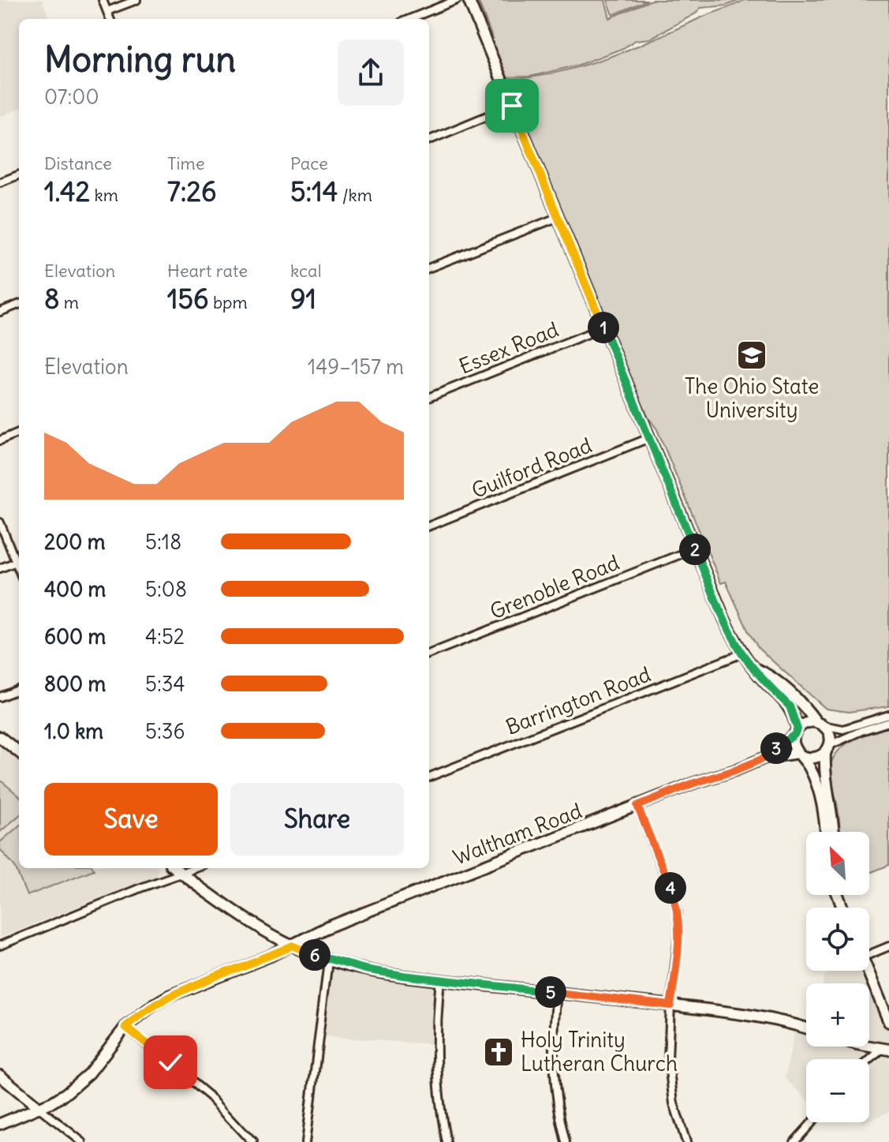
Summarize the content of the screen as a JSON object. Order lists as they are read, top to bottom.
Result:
{
  "streets": {
    "street": [
      "Essex Road",
      "Guilford Road",
      "Grenoble Road",
      "Barrington Road",
      "Waltham Road"
    ]
  },
  "places": {
    "school or university": ["The Ohio State University"],
    "church": ["Holy Trinity Lutheran Church"]
  },
  "north": "top left",
  "page": {
    "heading": ["Morning run", "07:00"],
    "stats": [
      ["Distance", "1.42 km"],
      ["Time", "7:26"],
      ["Pace", "5:14 /km"],
      ["Elevation", "8 m"],
      ["Heart rate", "156 bpm"],
      ["kcal", "91"]
    ],
    "pins": [
      "1",
      "2",
      "3",
      "4",
      "6",
      "5"
    ],
    "chart": ["Elevation", "149–157 m"],
    "list": [
      {
        "name": "200 m",
        "note": "5:18"
      },
      {
        "name": "400 m",
        "note": "5:08"
      },
      {
        "name": "600 m",
        "note": "4:52"
      },
      {
        "name": "800 m",
        "note": "5:34"
      },
      {
        "name": "1.0 km",
        "note": "5:36"
      }
    ],
    "buttons": ["Save", "Share"],
    "map_buttons": ["+", "−"]
  }
}
